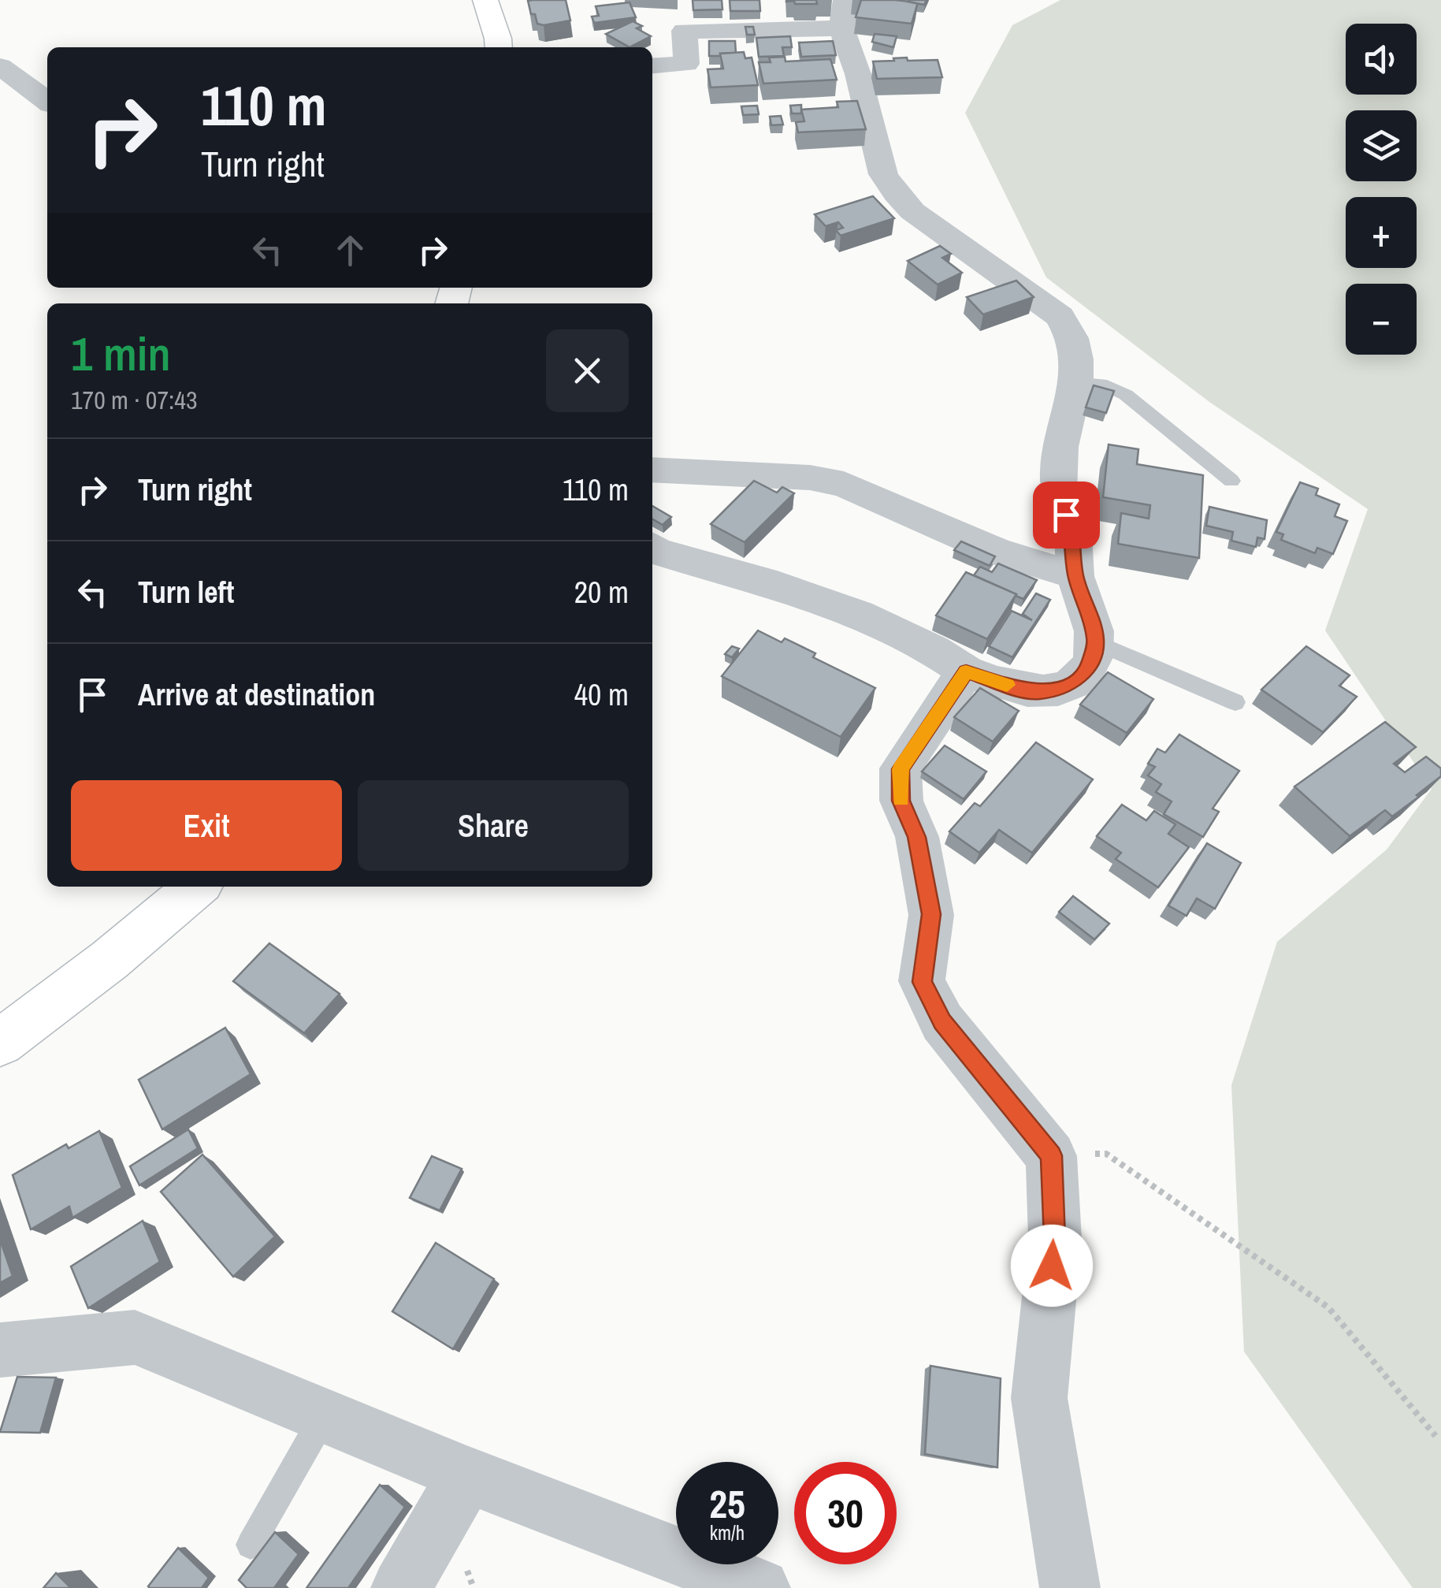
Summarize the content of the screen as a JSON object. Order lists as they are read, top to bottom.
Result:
{
  "page": {
    "map_buttons": ["+", "−"],
    "turn": ["110 m", "Turn right"],
    "heading": ["1 min", "170 m · 07:43"],
    "list": [
      {
        "name": "Turn right",
        "value": "110 m"
      },
      {
        "name": "Turn left",
        "value": "20 m"
      },
      {
        "name": "Arrive at destination",
        "value": "40 m"
      }
    ],
    "buttons": ["Exit", "Share"],
    "speed": "25 km/h",
    "limit": "30"
  }
}
